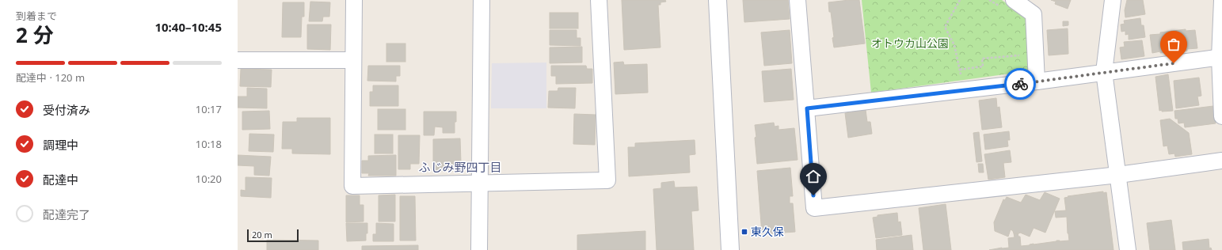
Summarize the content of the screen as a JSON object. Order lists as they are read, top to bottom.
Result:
{
  "districts": ["ふじみ野四丁目"],
  "parks": ["オトウカ山公園"],
  "places": {
    "transit": ["東久保"]
  },
  "scale_bar": "20 m",
  "page": {
    "heading": ["2 分", "到着まで", "10:40–10:45"],
    "bar": "配達中 · 120 m",
    "list": [
      ["受付済み", "10:17"],
      ["調理中", "10:18"],
      ["配達中", "10:20"],
      "配達完了"
    ],
    "scale": "20 m"
  }
}
